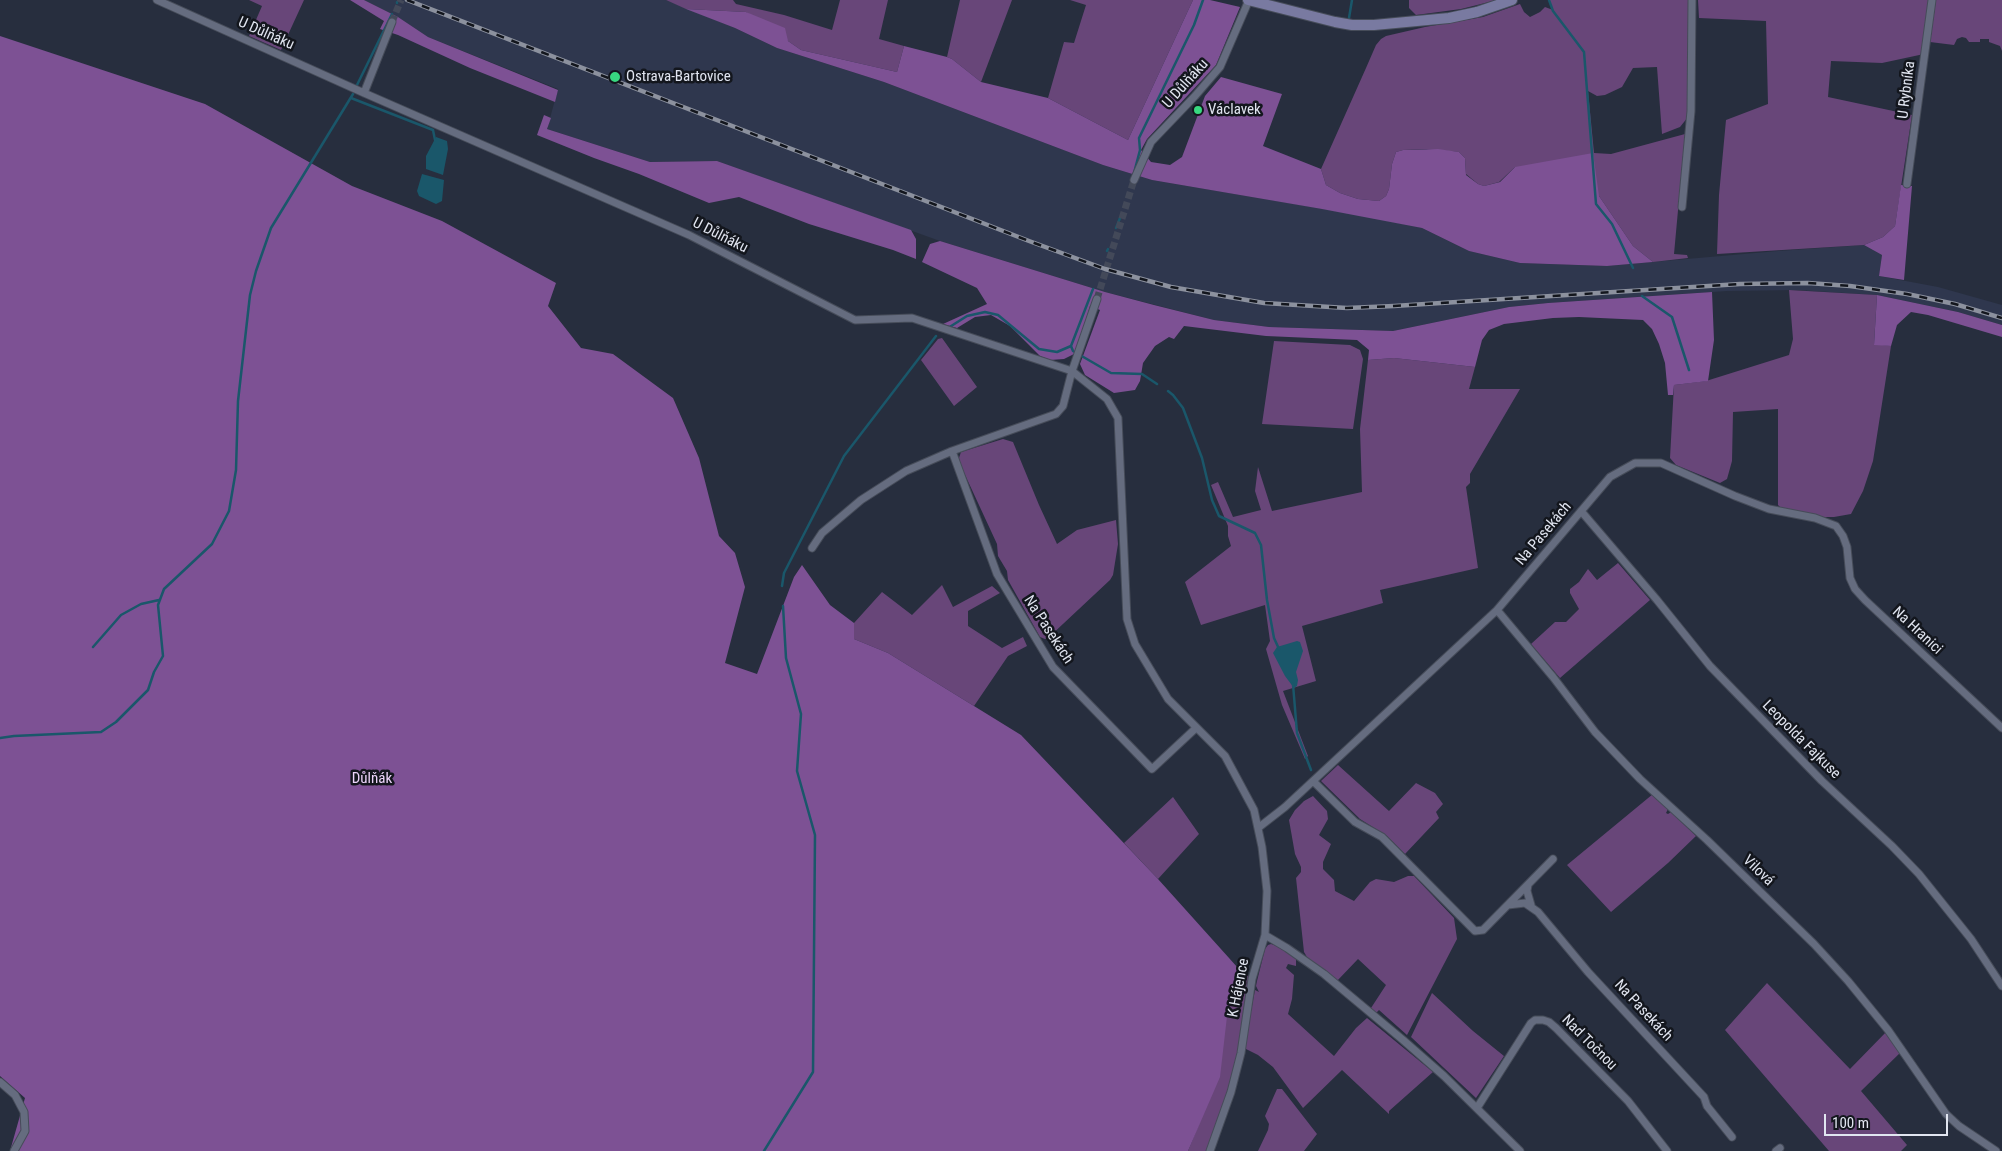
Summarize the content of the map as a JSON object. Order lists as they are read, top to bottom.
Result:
{
  "streets": {
    "street": [
      "U Důlňáku",
      "U Rybníka",
      "Na Pasekách",
      "Na Hranici",
      "Leopolda Fajkuse",
      "Vilová",
      "K Hájence",
      "Nad Točnou"
    ]
  },
  "crossings": [
    ["Na Pasekách", "Na Hranici"],
    ["Na Pasekách", "Leopolda Fajkuse"],
    ["Na Pasekách", "Vilová"],
    ["Na Pasekách", "K Hájence"]
  ],
  "parks": ["Důlňák"],
  "places": ["Ostrava-Bartovice", "Václavek"],
  "scale_bar": "100 m"
}
